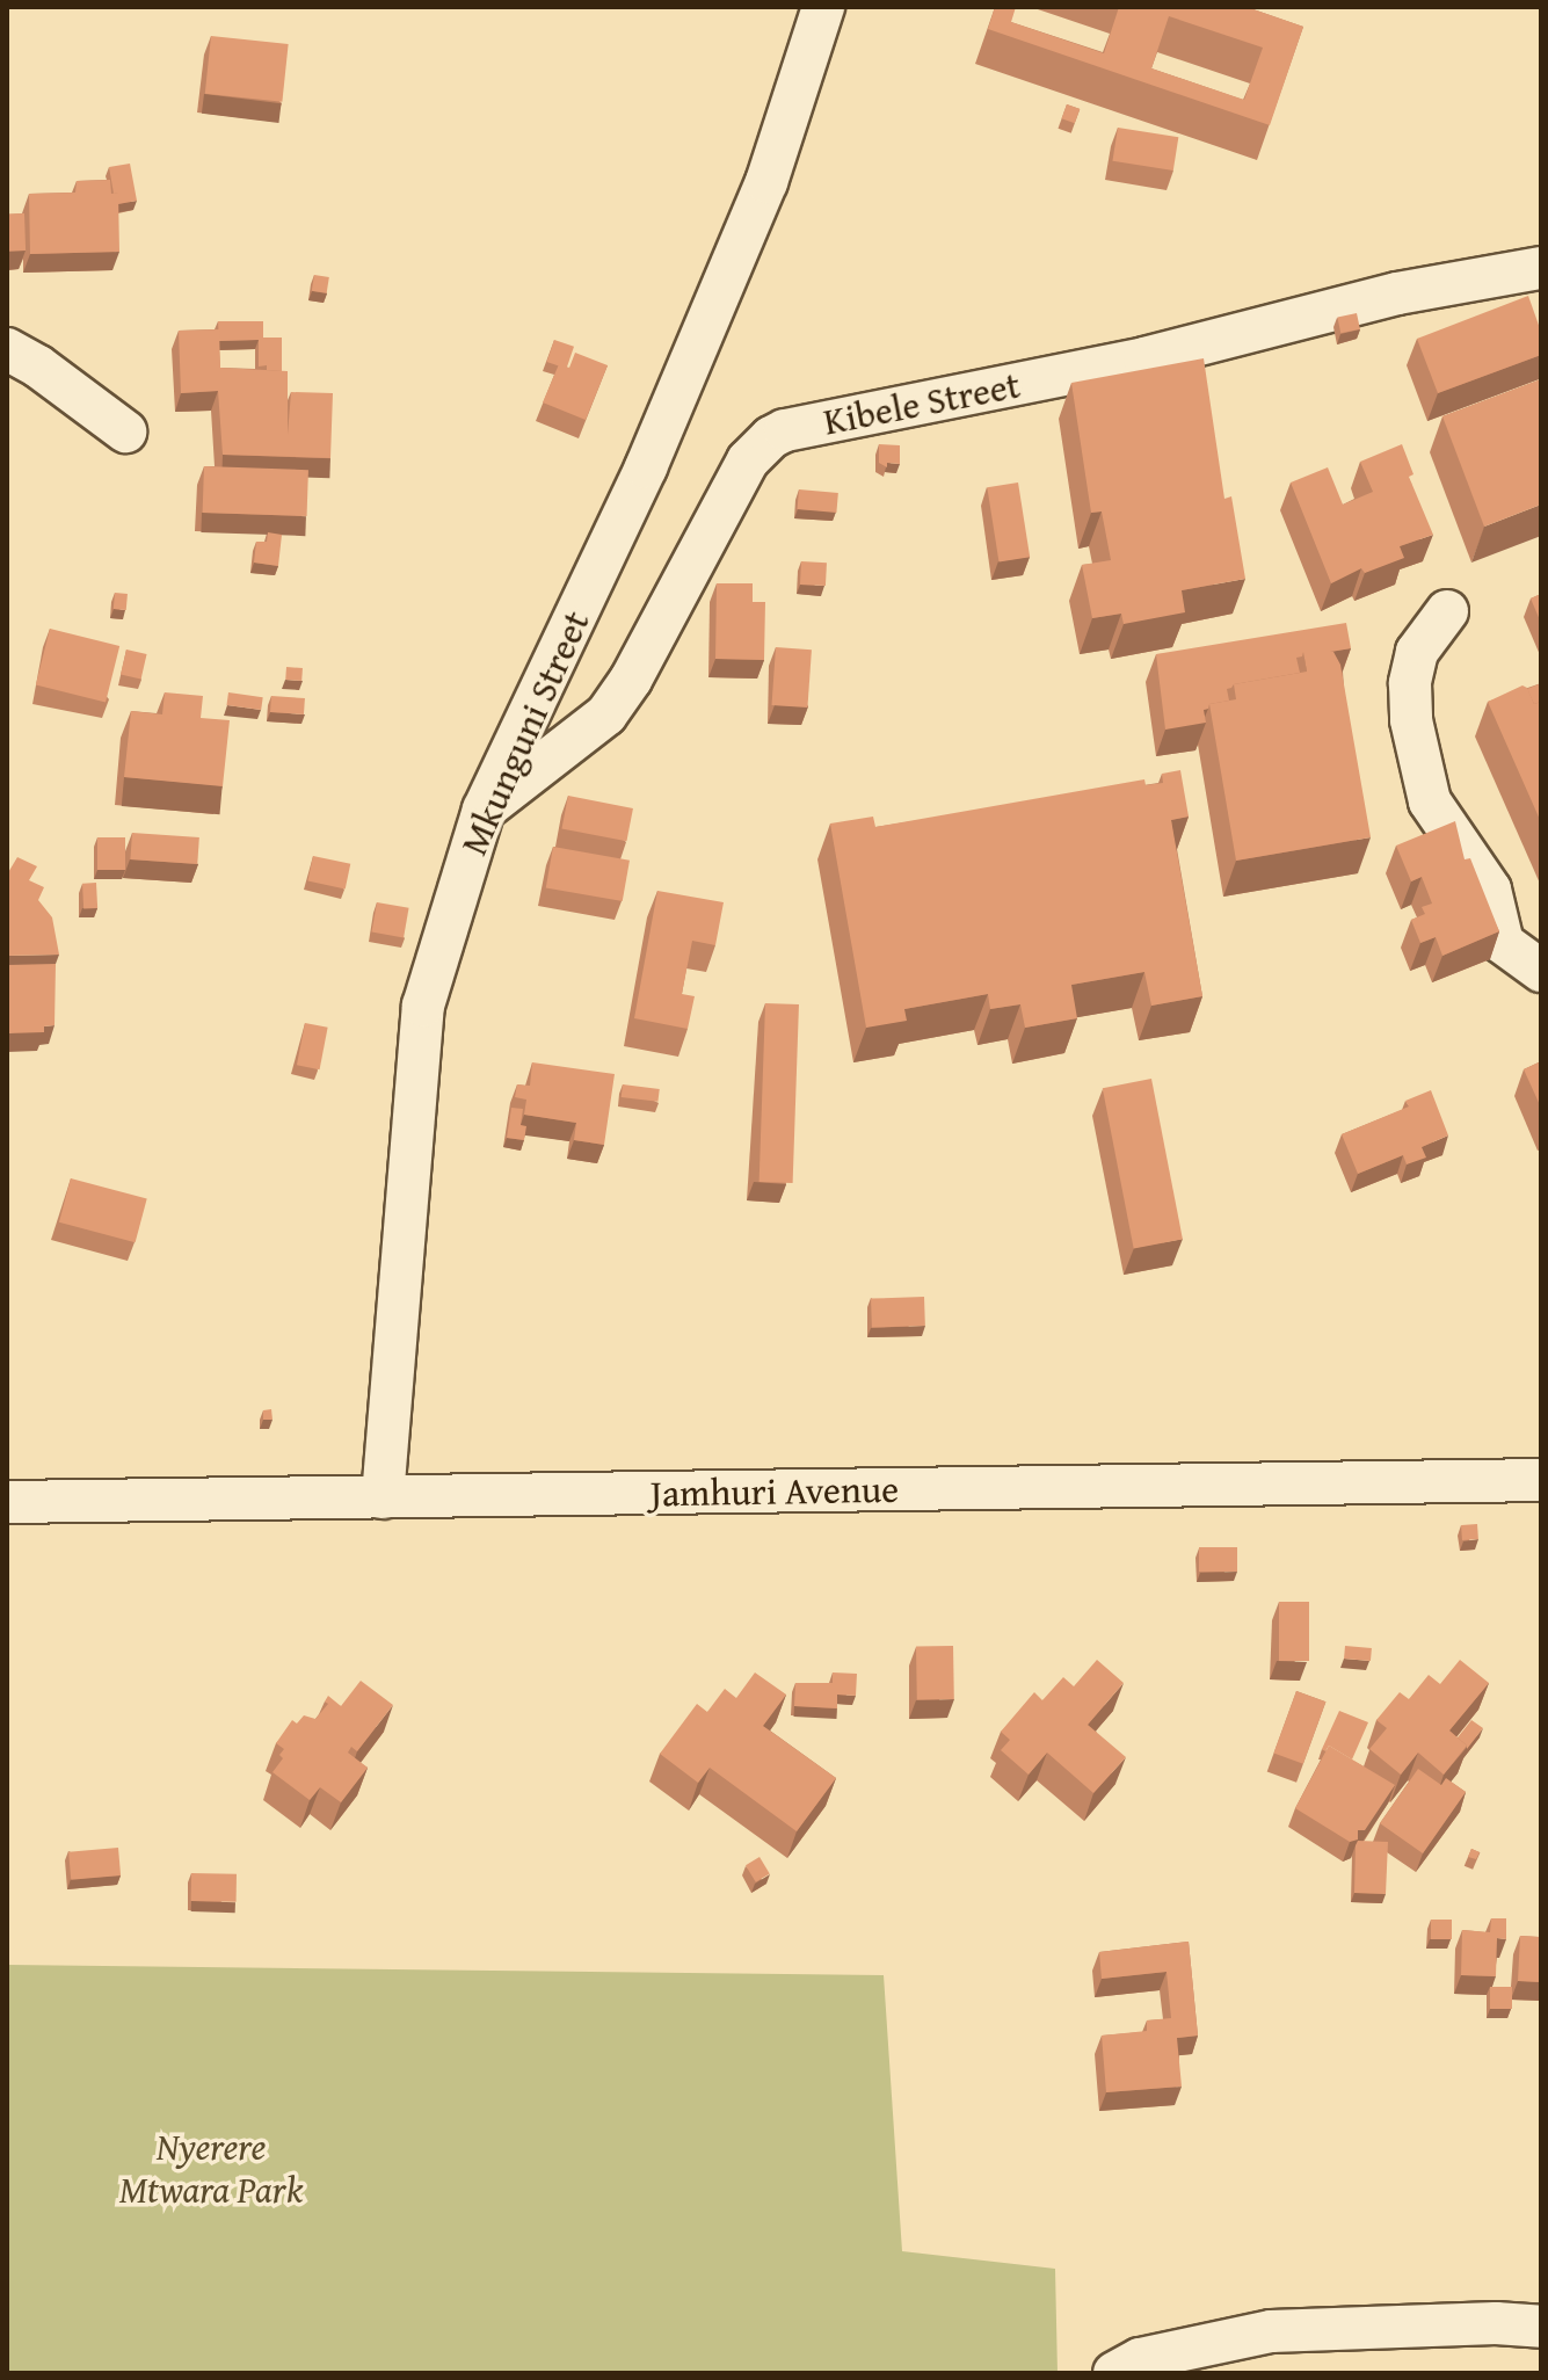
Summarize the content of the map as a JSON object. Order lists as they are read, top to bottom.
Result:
{
  "streets": {
    "street": ["Kibele Street", "Mkunguni Street", "Jamhuri Avenue"]
  },
  "crossings": [
    ["Kibele Street", "Mkunguni Street"],
    ["Mkunguni Street", "Jamhuri Avenue"]
  ],
  "parks": ["Nyerere Mtwara Park"]
}
